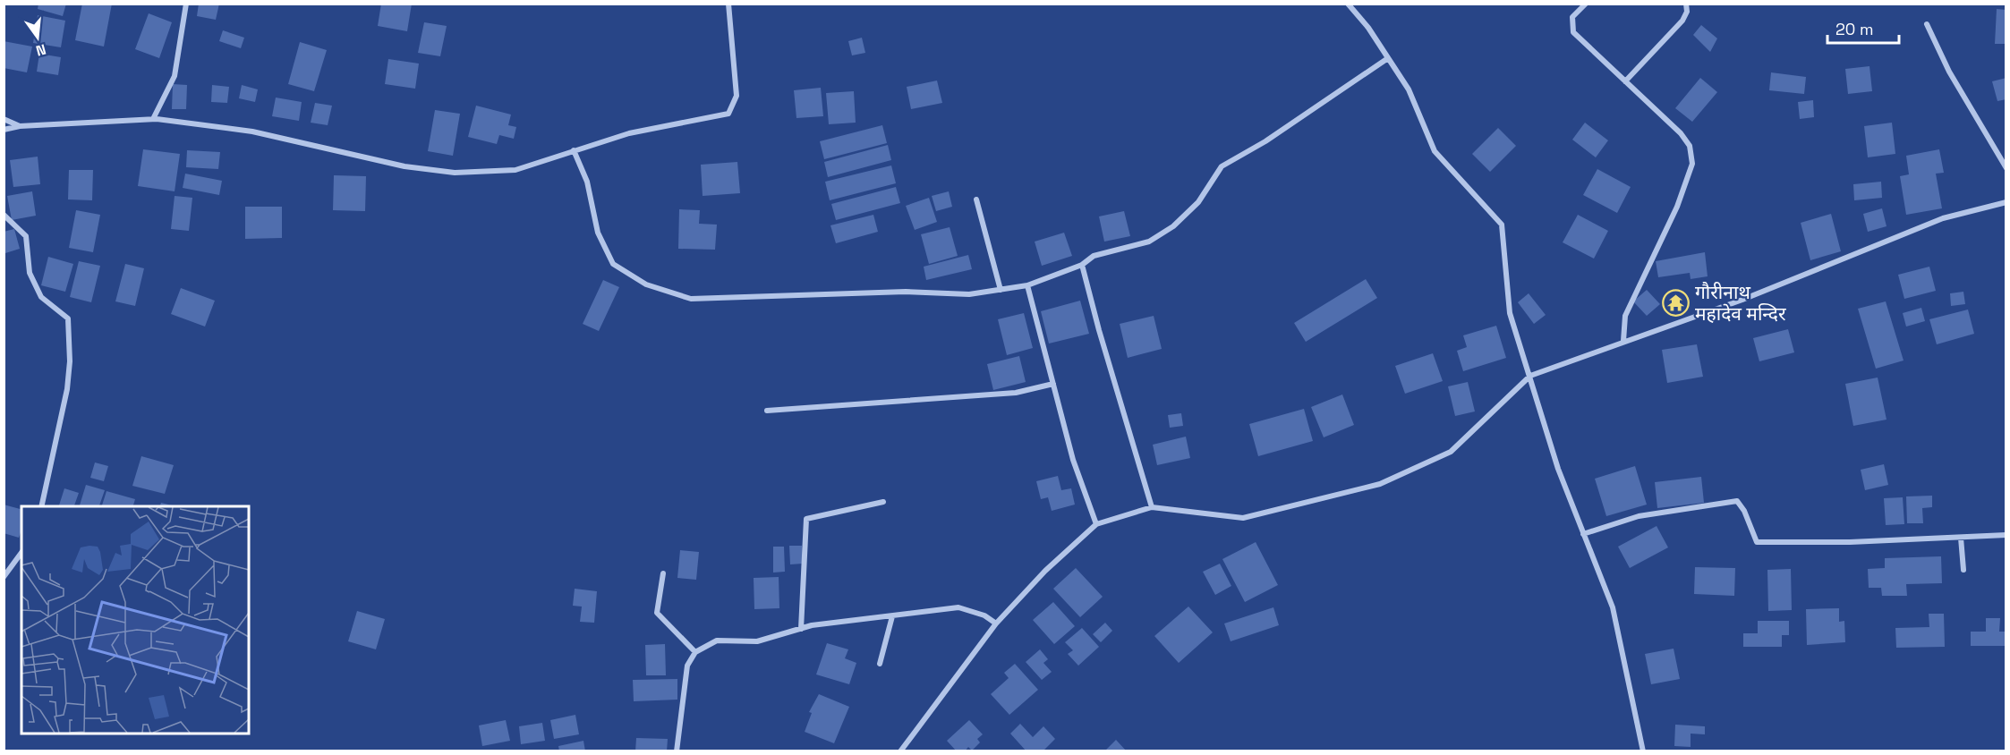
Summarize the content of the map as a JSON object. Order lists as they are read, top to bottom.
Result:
{
  "places": {
    "temple": ["गौरीनाथ महादेव मन्दिर"]
  },
  "scale_bar": "20 m",
  "north": "bottom"
}
